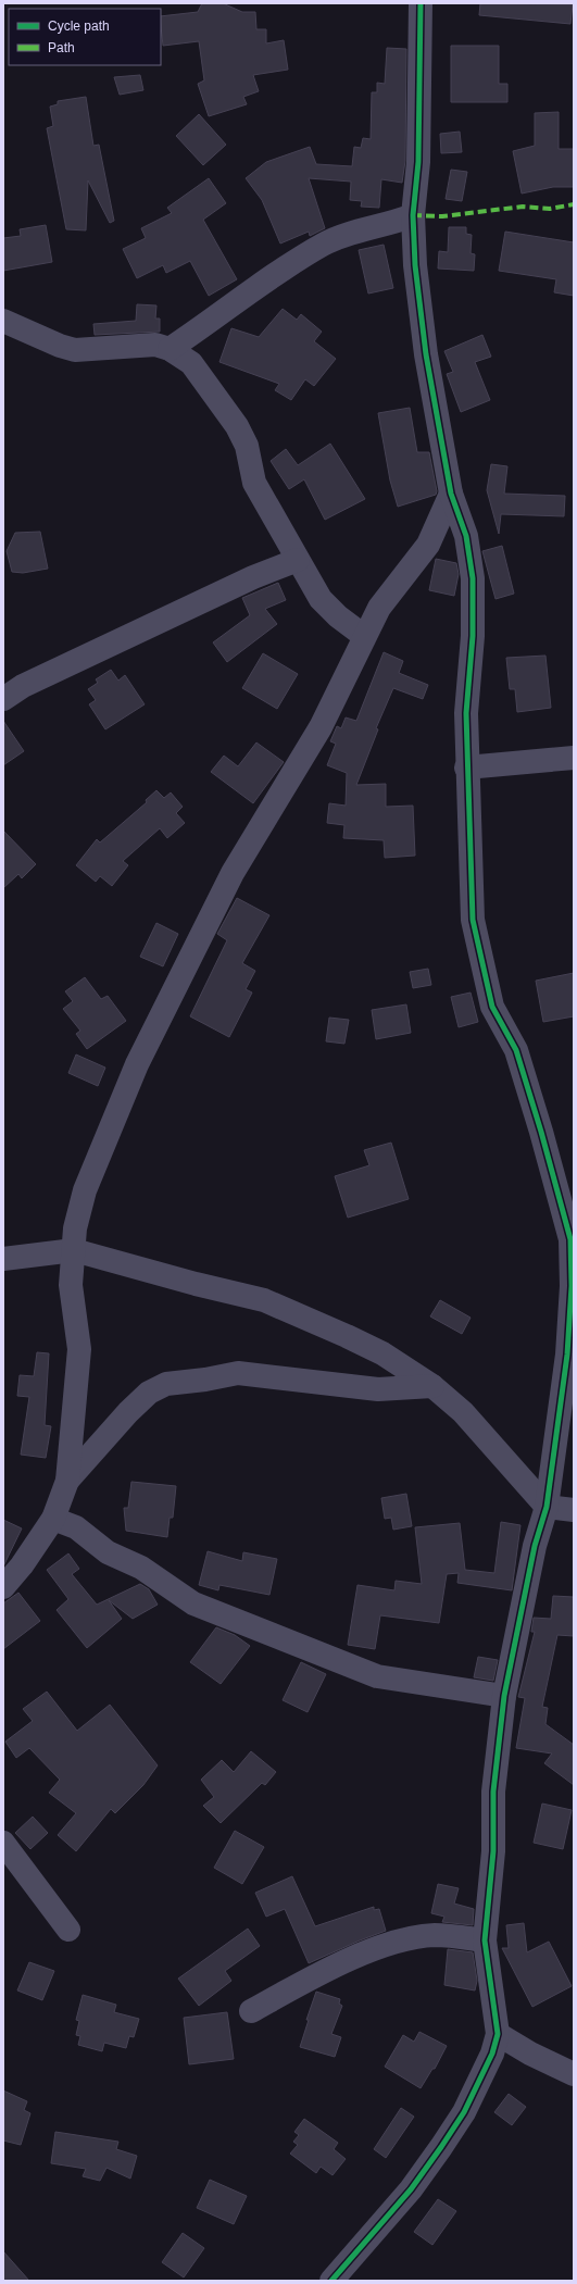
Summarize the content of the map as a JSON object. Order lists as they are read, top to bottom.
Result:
{
  "legend": ["Cycle path", "Path"]
}
